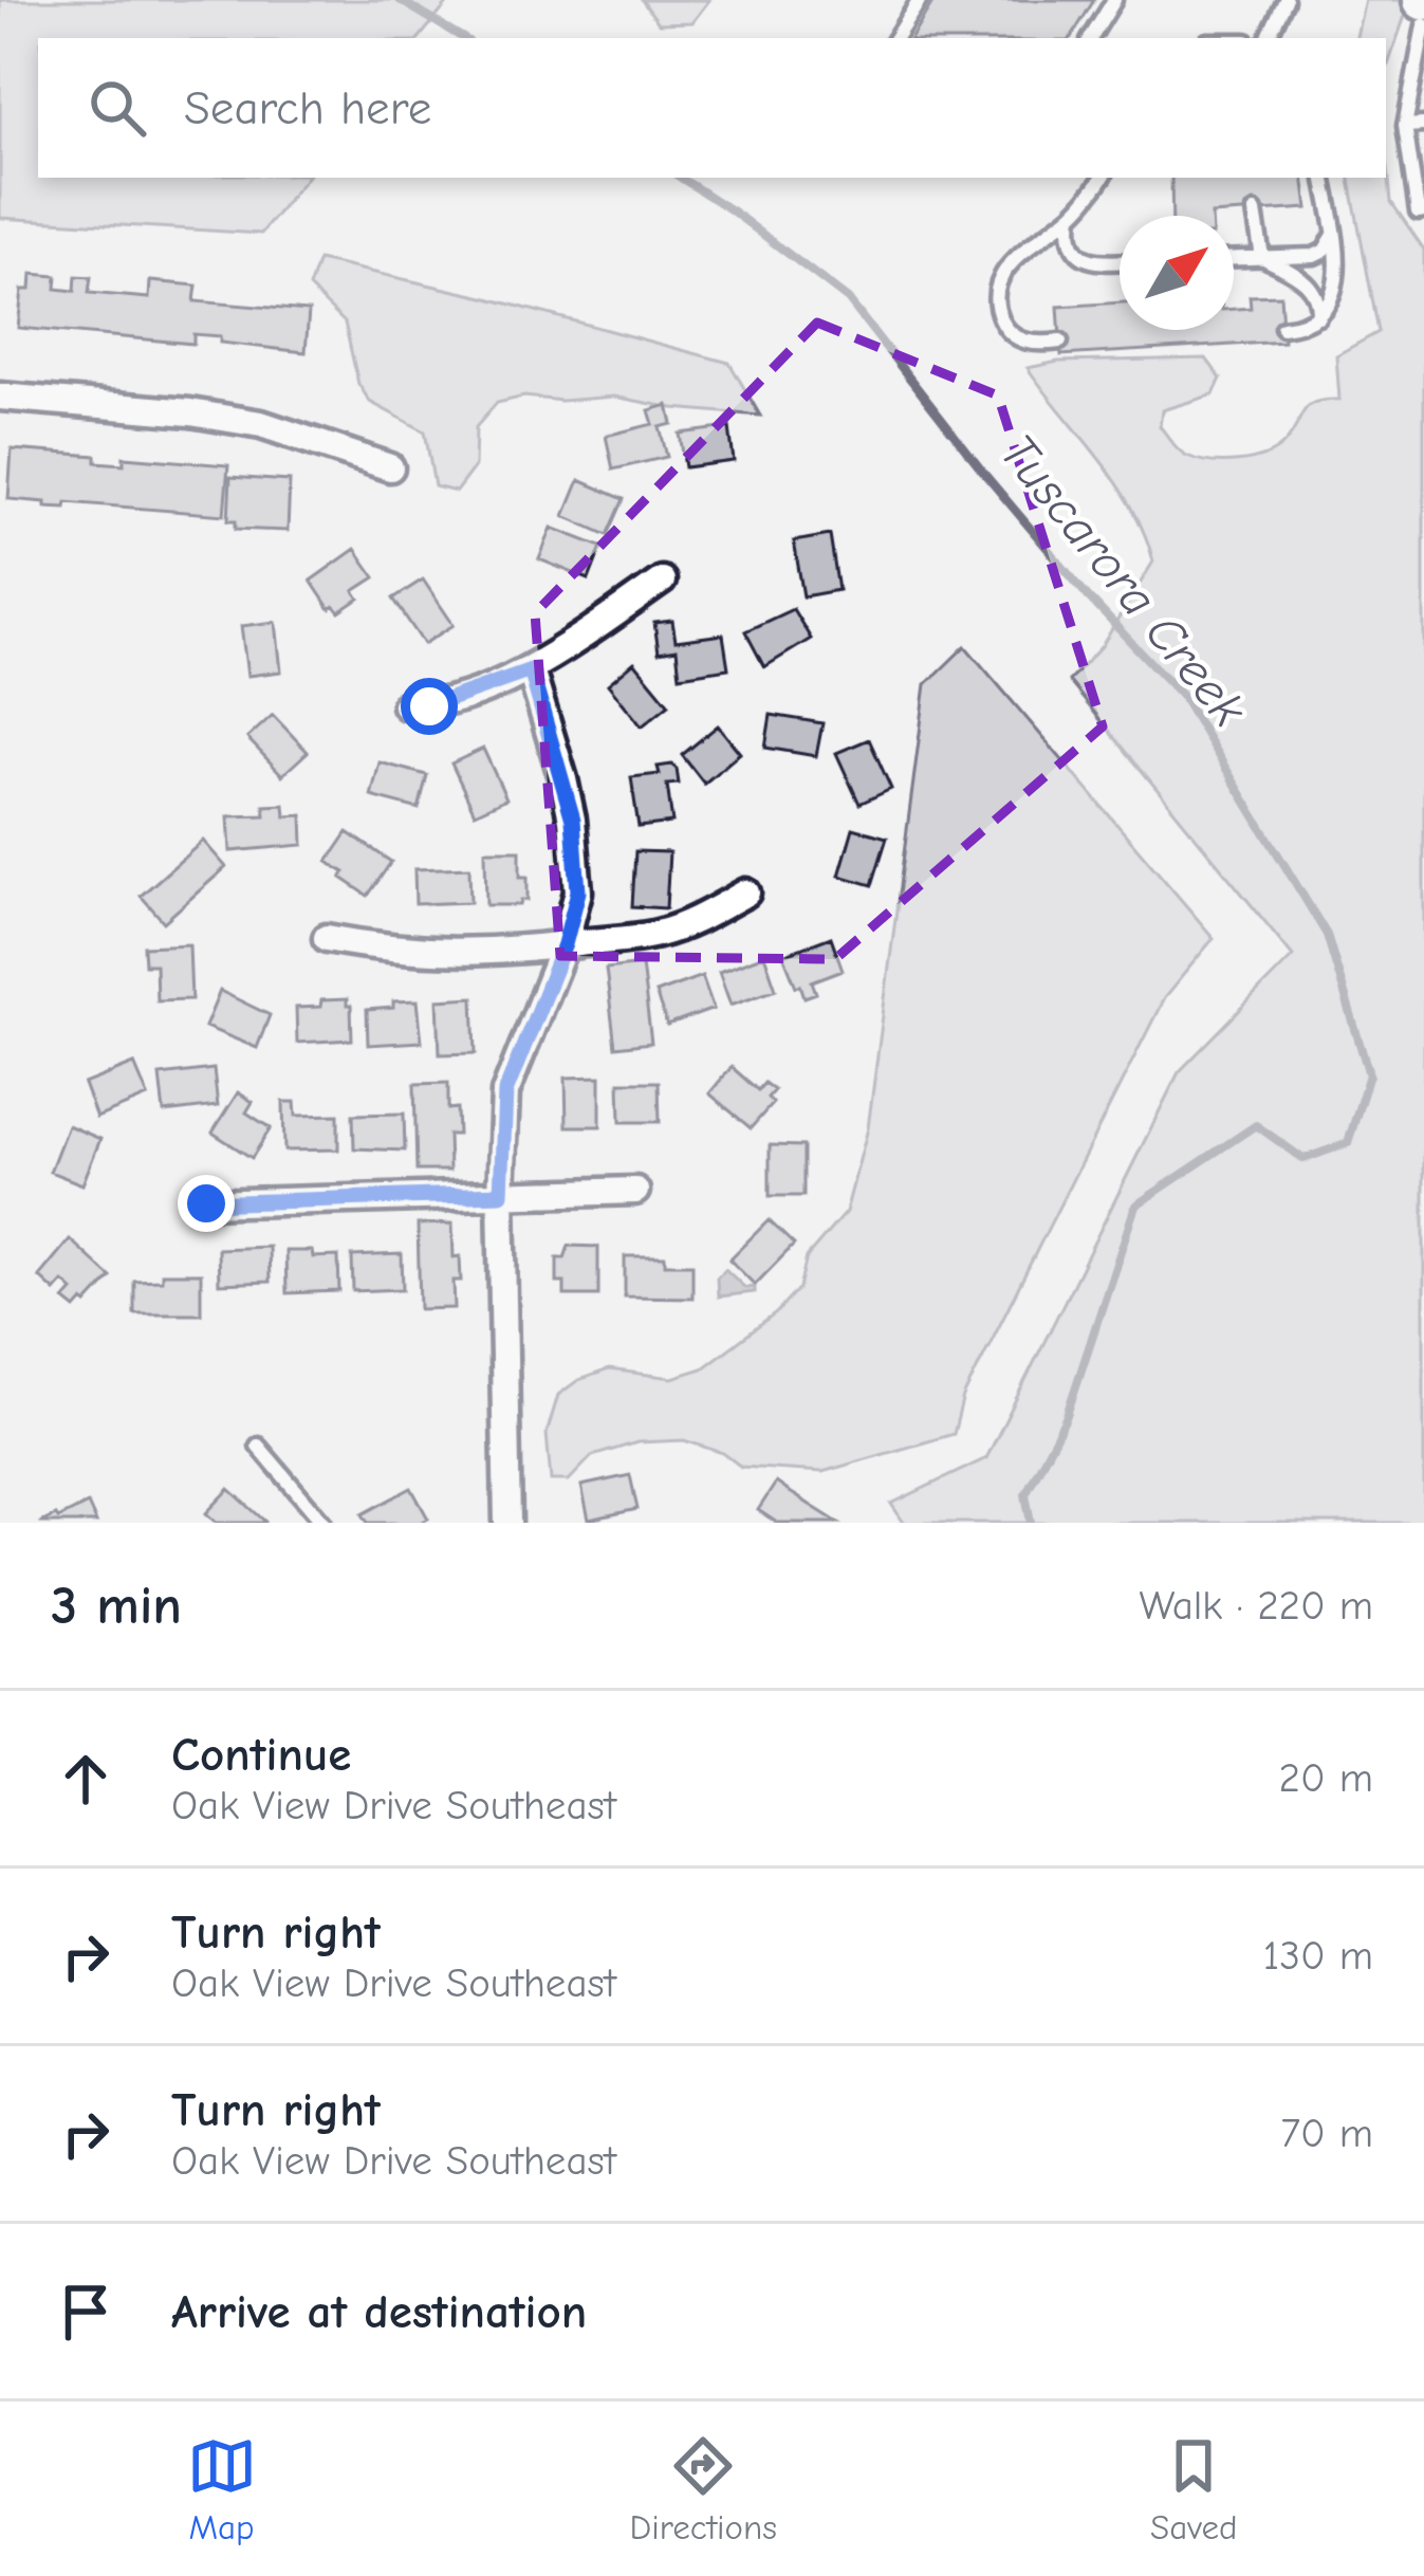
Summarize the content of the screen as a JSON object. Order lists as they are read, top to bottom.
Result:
{
  "water": ["Tuscarora Creek"],
  "north": "top right",
  "page": {
    "search": "Search here",
    "heading": ["3 min", "Walk · 220 m"],
    "list": [
      ["Continue", "Oak View Drive Southeast", "20 m"],
      ["Turn right", "Oak View Drive Southeast", "130 m"],
      ["Turn right", "Oak View Drive Southeast", "70 m"],
      "Arrive at destination"
    ],
    "nav": ["Map", "Directions", "Saved"]
  }
}
